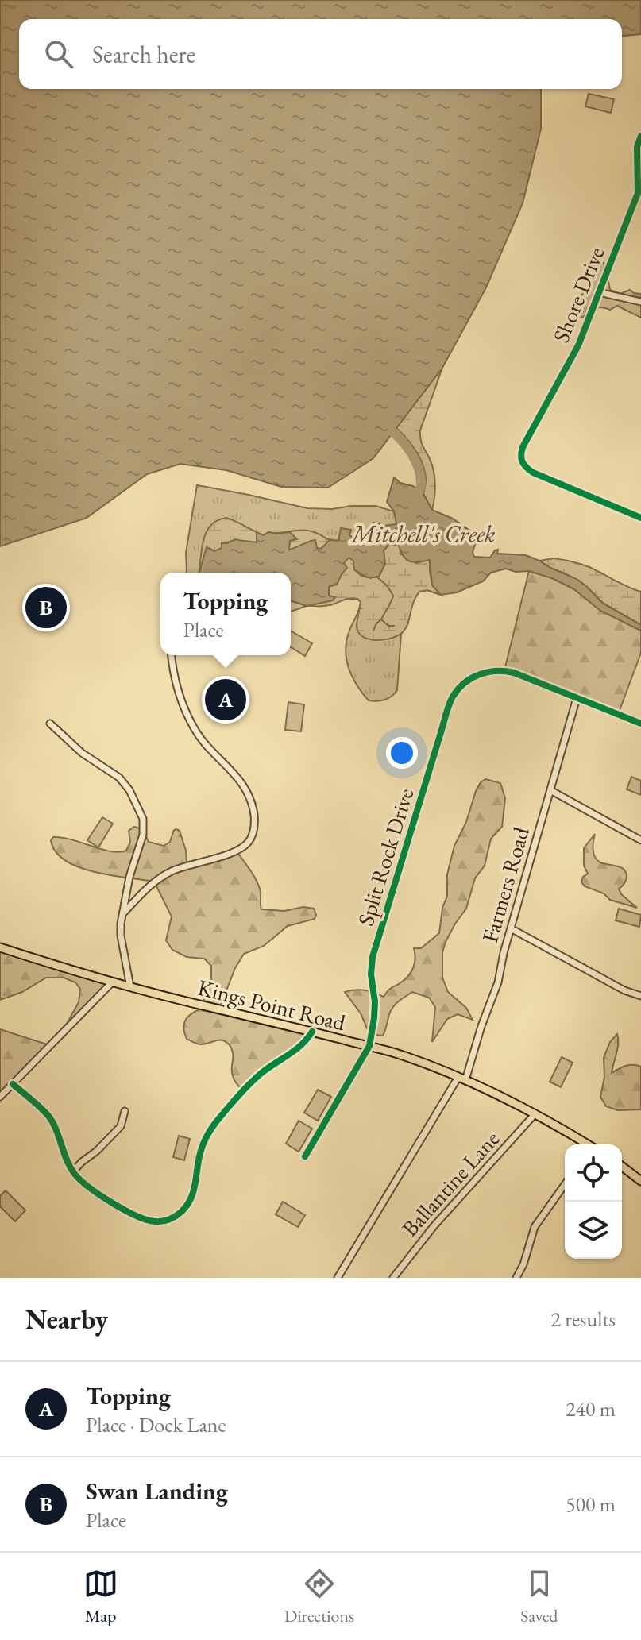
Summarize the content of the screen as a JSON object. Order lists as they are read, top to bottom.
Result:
{
  "streets": {
    "main road": ["Kings Point Road"],
    "street": [
      "Shore Drive",
      "Split Rock Drive",
      "Farmers Road",
      "Ballantine Lane"
    ]
  },
  "crossings": [
    ["Split Rock Drive", "Farmers Road"],
    ["Split Rock Drive", "Kings Point Road"],
    ["Farmers Road", "Kings Point Road"],
    ["Kings Point Road", "Ballantine Lane"]
  ],
  "water": ["Mitchell's Creek"],
  "page": {
    "search": "Search here",
    "popup": ["Topping", "Place"],
    "pins": ["B", "A"],
    "heading": ["Nearby", "2 results"],
    "list": [
      {
        "mark": "A",
        "name": "Topping",
        "note": "Place · Dock Lane",
        "value": "240 m"
      },
      {
        "mark": "B",
        "name": "Swan Landing",
        "note": "Place",
        "value": "500 m"
      }
    ],
    "nav": ["Map", "Directions", "Saved"]
  }
}
